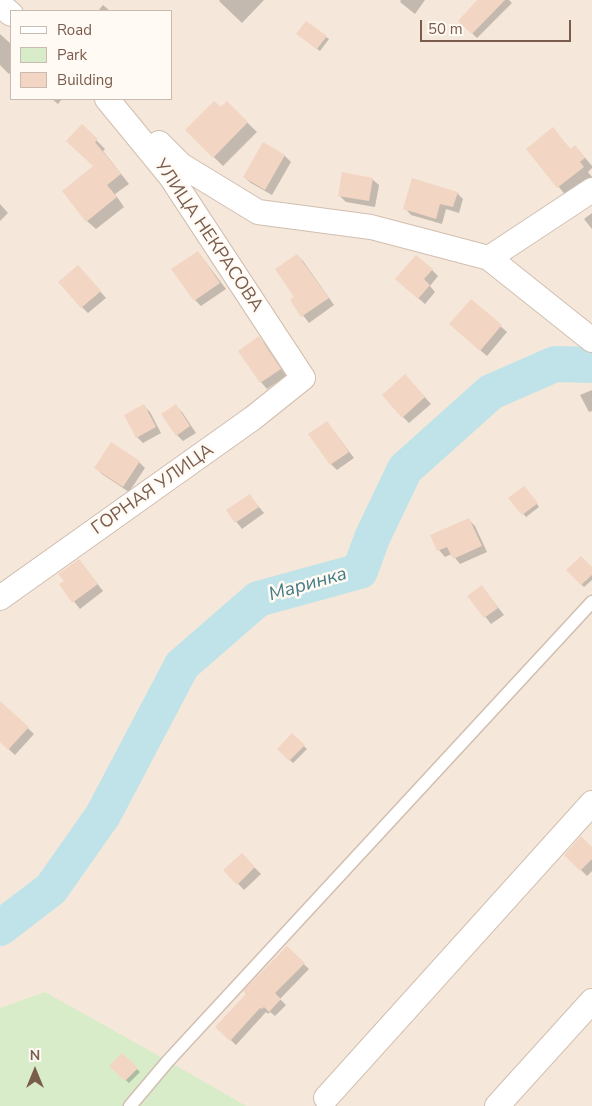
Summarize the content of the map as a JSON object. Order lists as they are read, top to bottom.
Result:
{
  "streets": {
    "street": ["УЛИЦА НЕКРАСОВА", "ГОРНАЯ УЛИЦА"]
  },
  "crossings": [
    ["УЛИЦА НЕКРАСОВА", "ГОРНАЯ УЛИЦА"]
  ],
  "water": ["Маринка"],
  "legend": ["Road", "Park", "Building"],
  "scale_bar": "50 m",
  "north": "top"
}
